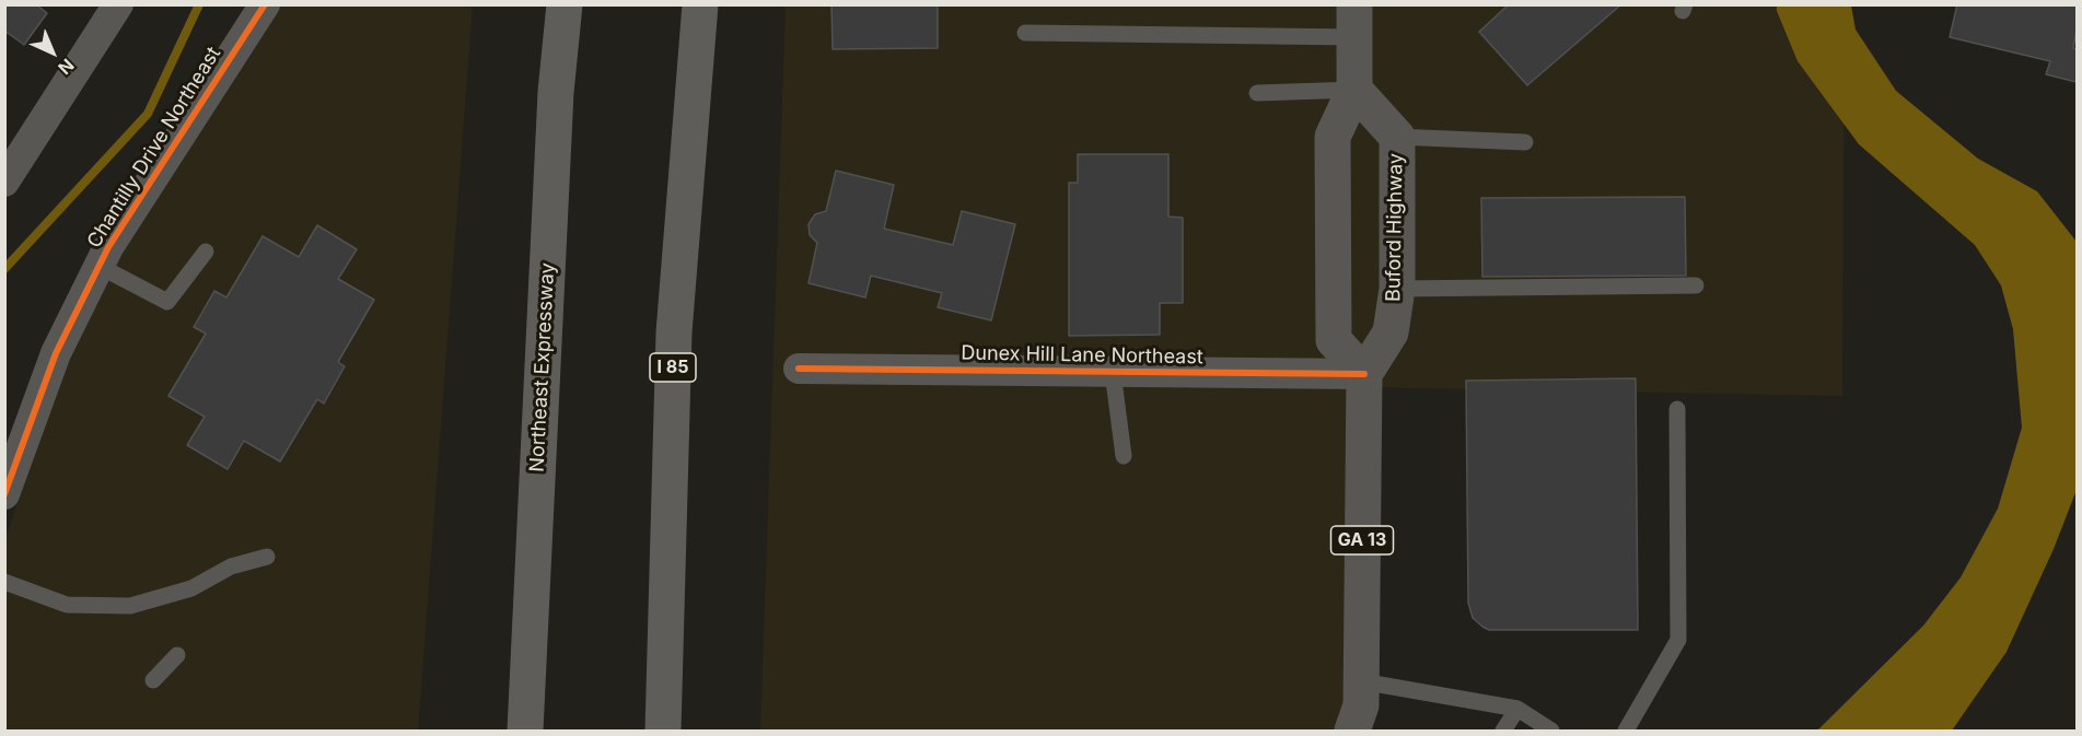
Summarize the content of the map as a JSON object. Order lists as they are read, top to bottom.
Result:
{
  "streets": {
    "highway": ["Northeast Expressway", "I 85"],
    "main road": ["Buford Highway", "GA 13"],
    "street": ["Chantilly Drive Northeast", "Dunex Hill Lane Northeast"]
  },
  "crossings": [
    ["Buford Highway", "Dunex Hill Lane Northeast"],
    ["Buford Highway", "GA 13"],
    ["Dunex Hill Lane Northeast", "GA 13"]
  ],
  "north": "bottom right"
}
